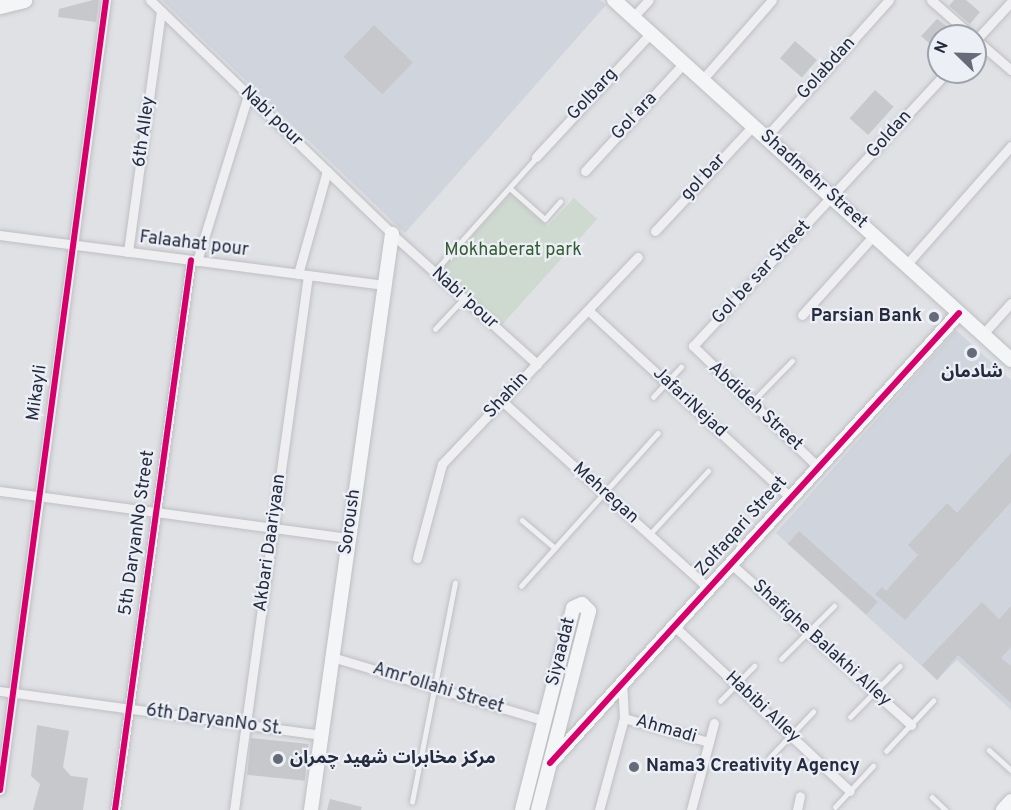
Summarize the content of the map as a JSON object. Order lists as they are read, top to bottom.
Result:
{
  "streets": {
    "main road": [
      "Shadmehr Street",
      "Soroush",
      "Zolfaqari Street",
      "Siyaadat"
    ],
    "street": [
      "Golabdan",
      "Golbarg",
      "Nabi pour",
      "Gol ara",
      "6th Alley",
      "Goldan",
      "gol bar",
      "Falaahat pour",
      "Gol be sar Street",
      "Nabi 'pour",
      "Mikayli",
      "Shahin",
      "JafariNejad",
      "Abdideh Street",
      "Mehregan",
      "5th DaryanNo Street",
      "Akbari Daariyaan",
      "Shafighe Balakhi Alley",
      "Amr'ollahi Street",
      "Habibi Alley",
      "6th DaryanNo St.",
      "Ahmadi"
    ]
  },
  "crossings": [
    ["Golabdan", "Shadmehr Street"],
    ["Golbarg", "Shadmehr Street"],
    ["Golbarg", "Nabi 'pour"],
    ["Nabi pour", "6th Alley"],
    ["Nabi pour", "Nabi 'pour"],
    ["Nabi pour", "Soroush"],
    ["Nabi pour", "5th DaryanNo Street"],
    ["Nabi pour", "Akbari Daariyaan"],
    ["Gol ara", "Shadmehr Street"],
    ["6th Alley", "Falaahat pour"],
    ["Goldan", "Shadmehr Street"],
    ["Goldan", "Gol be sar Street"],
    ["gol bar", "Shadmehr Street"],
    ["Shadmehr Street", "Gol be sar Street"],
    ["Shadmehr Street", "Zolfaqari Street"],
    ["Falaahat pour", "Mikayli"],
    ["Falaahat pour", "Soroush"],
    ["Falaahat pour", "5th DaryanNo Street"],
    ["Falaahat pour", "Akbari Daariyaan"],
    ["Gol be sar Street", "Abdideh Street"],
    ["Nabi 'pour", "Shahin"],
    ["Nabi 'pour", "Soroush"],
    ["Mikayli", "6th DaryanNo St."],
    ["Shahin", "JafariNejad"],
    ["Shahin", "Mehregan"],
    ["JafariNejad", "Zolfaqari Street"],
    ["Abdideh Street", "Zolfaqari Street"],
    ["Mehregan", "Zolfaqari Street"],
    ["Soroush", "Amr'ollahi Street"],
    ["Soroush", "6th DaryanNo St."],
    ["Zolfaqari Street", "Shafighe Balakhi Alley"],
    ["Zolfaqari Street", "Siyaadat"],
    ["Zolfaqari Street", "Habibi Alley"],
    ["5th DaryanNo Street", "6th DaryanNo St."],
    ["Akbari Daariyaan", "6th DaryanNo St."],
    ["Siyaadat", "Amr'ollahi Street"]
  ],
  "parks": ["Mokhaberat park"],
  "places": [
    "Parsian Bank",
    "شادمان",
    "مرکز مخابرات شهید چمران",
    "Nama3 Creativity Agency"
  ],
  "north": "top left"
}
